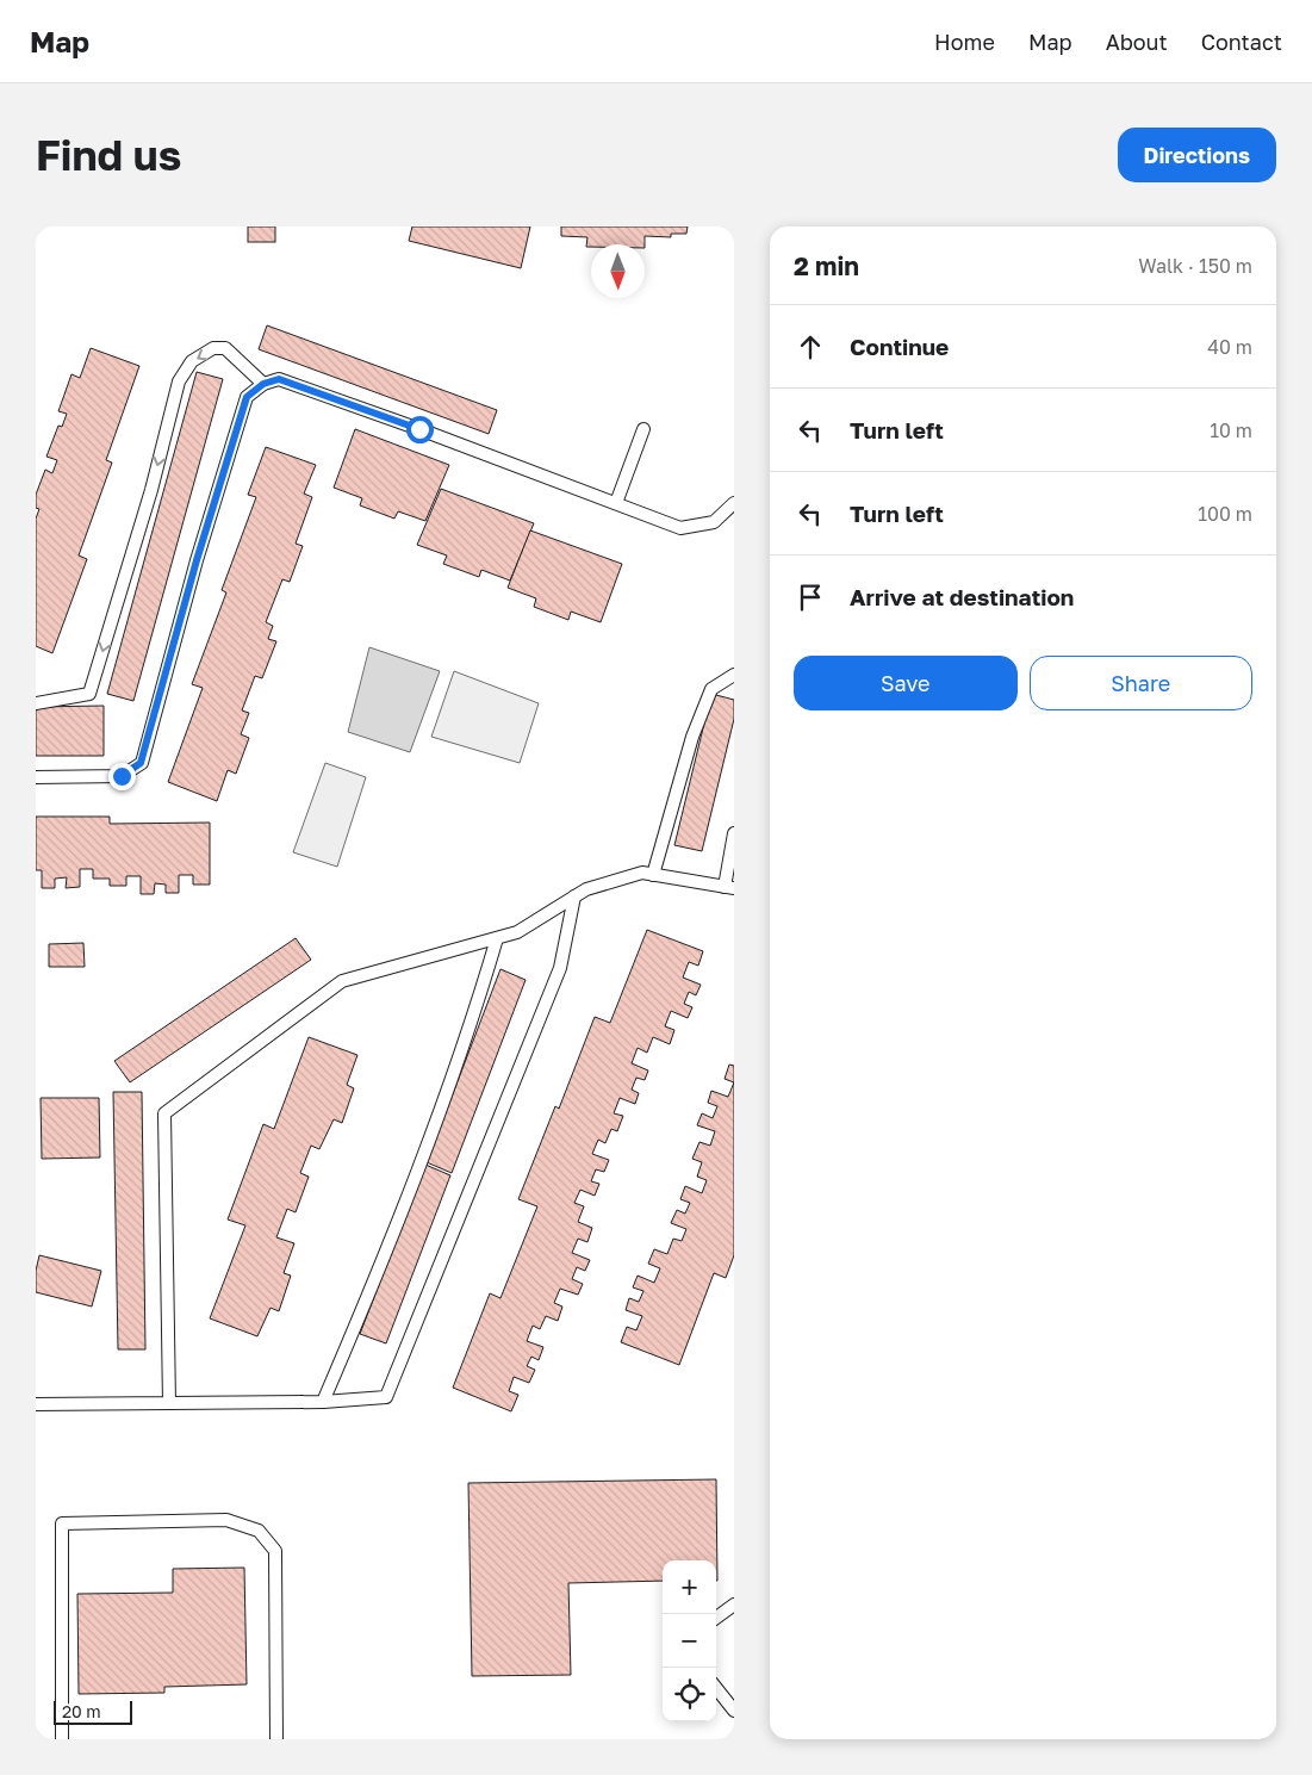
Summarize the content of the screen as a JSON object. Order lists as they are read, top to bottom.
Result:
{
  "scale_bar": "20 m",
  "north": "bottom",
  "page": {
    "header": "Map",
    "nav": [
      "Home",
      "Map",
      "About",
      "Contact"
    ],
    "buttons": [
      "Directions",
      ["Save", "Share"]
    ],
    "title": "Find us",
    "heading": ["2 min", "Walk · 150 m"],
    "list": [
      ["Continue", "40 m"],
      ["Turn left", "10 m"],
      ["Turn left", "100 m"],
      "Arrive at destination"
    ],
    "map_buttons": ["+", "−"],
    "scale": "20 m"
  }
}
